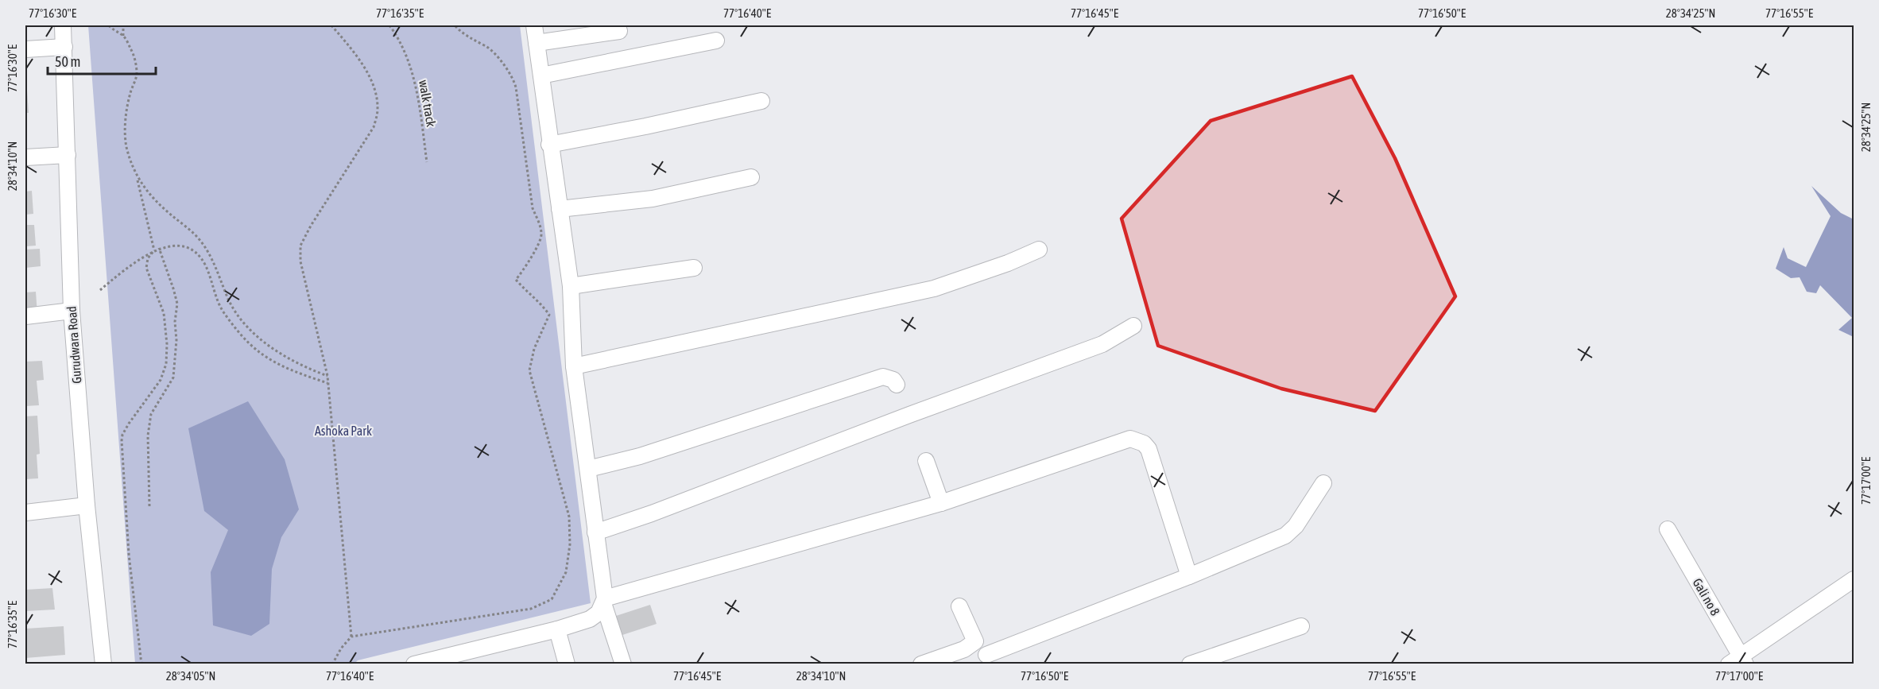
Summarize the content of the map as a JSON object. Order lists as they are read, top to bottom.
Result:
{
  "streets": {
    "street": ["Gurudwara Road", "Gali no 8"],
    "path": ["walk track"]
  },
  "parks": ["Ashoka Park"],
  "scale_bar": "50 m",
  "coordinates": [
    "77°16'30\"E",
    "77°16'35\"E",
    "77°16'40\"E",
    "77°16'45\"E",
    "77°16'50\"E",
    "28°34'25\"N",
    "77°16'55\"E",
    "28°34'10\"N",
    "77°17'00\"E",
    "28°34'05\"N"
  ]
}
